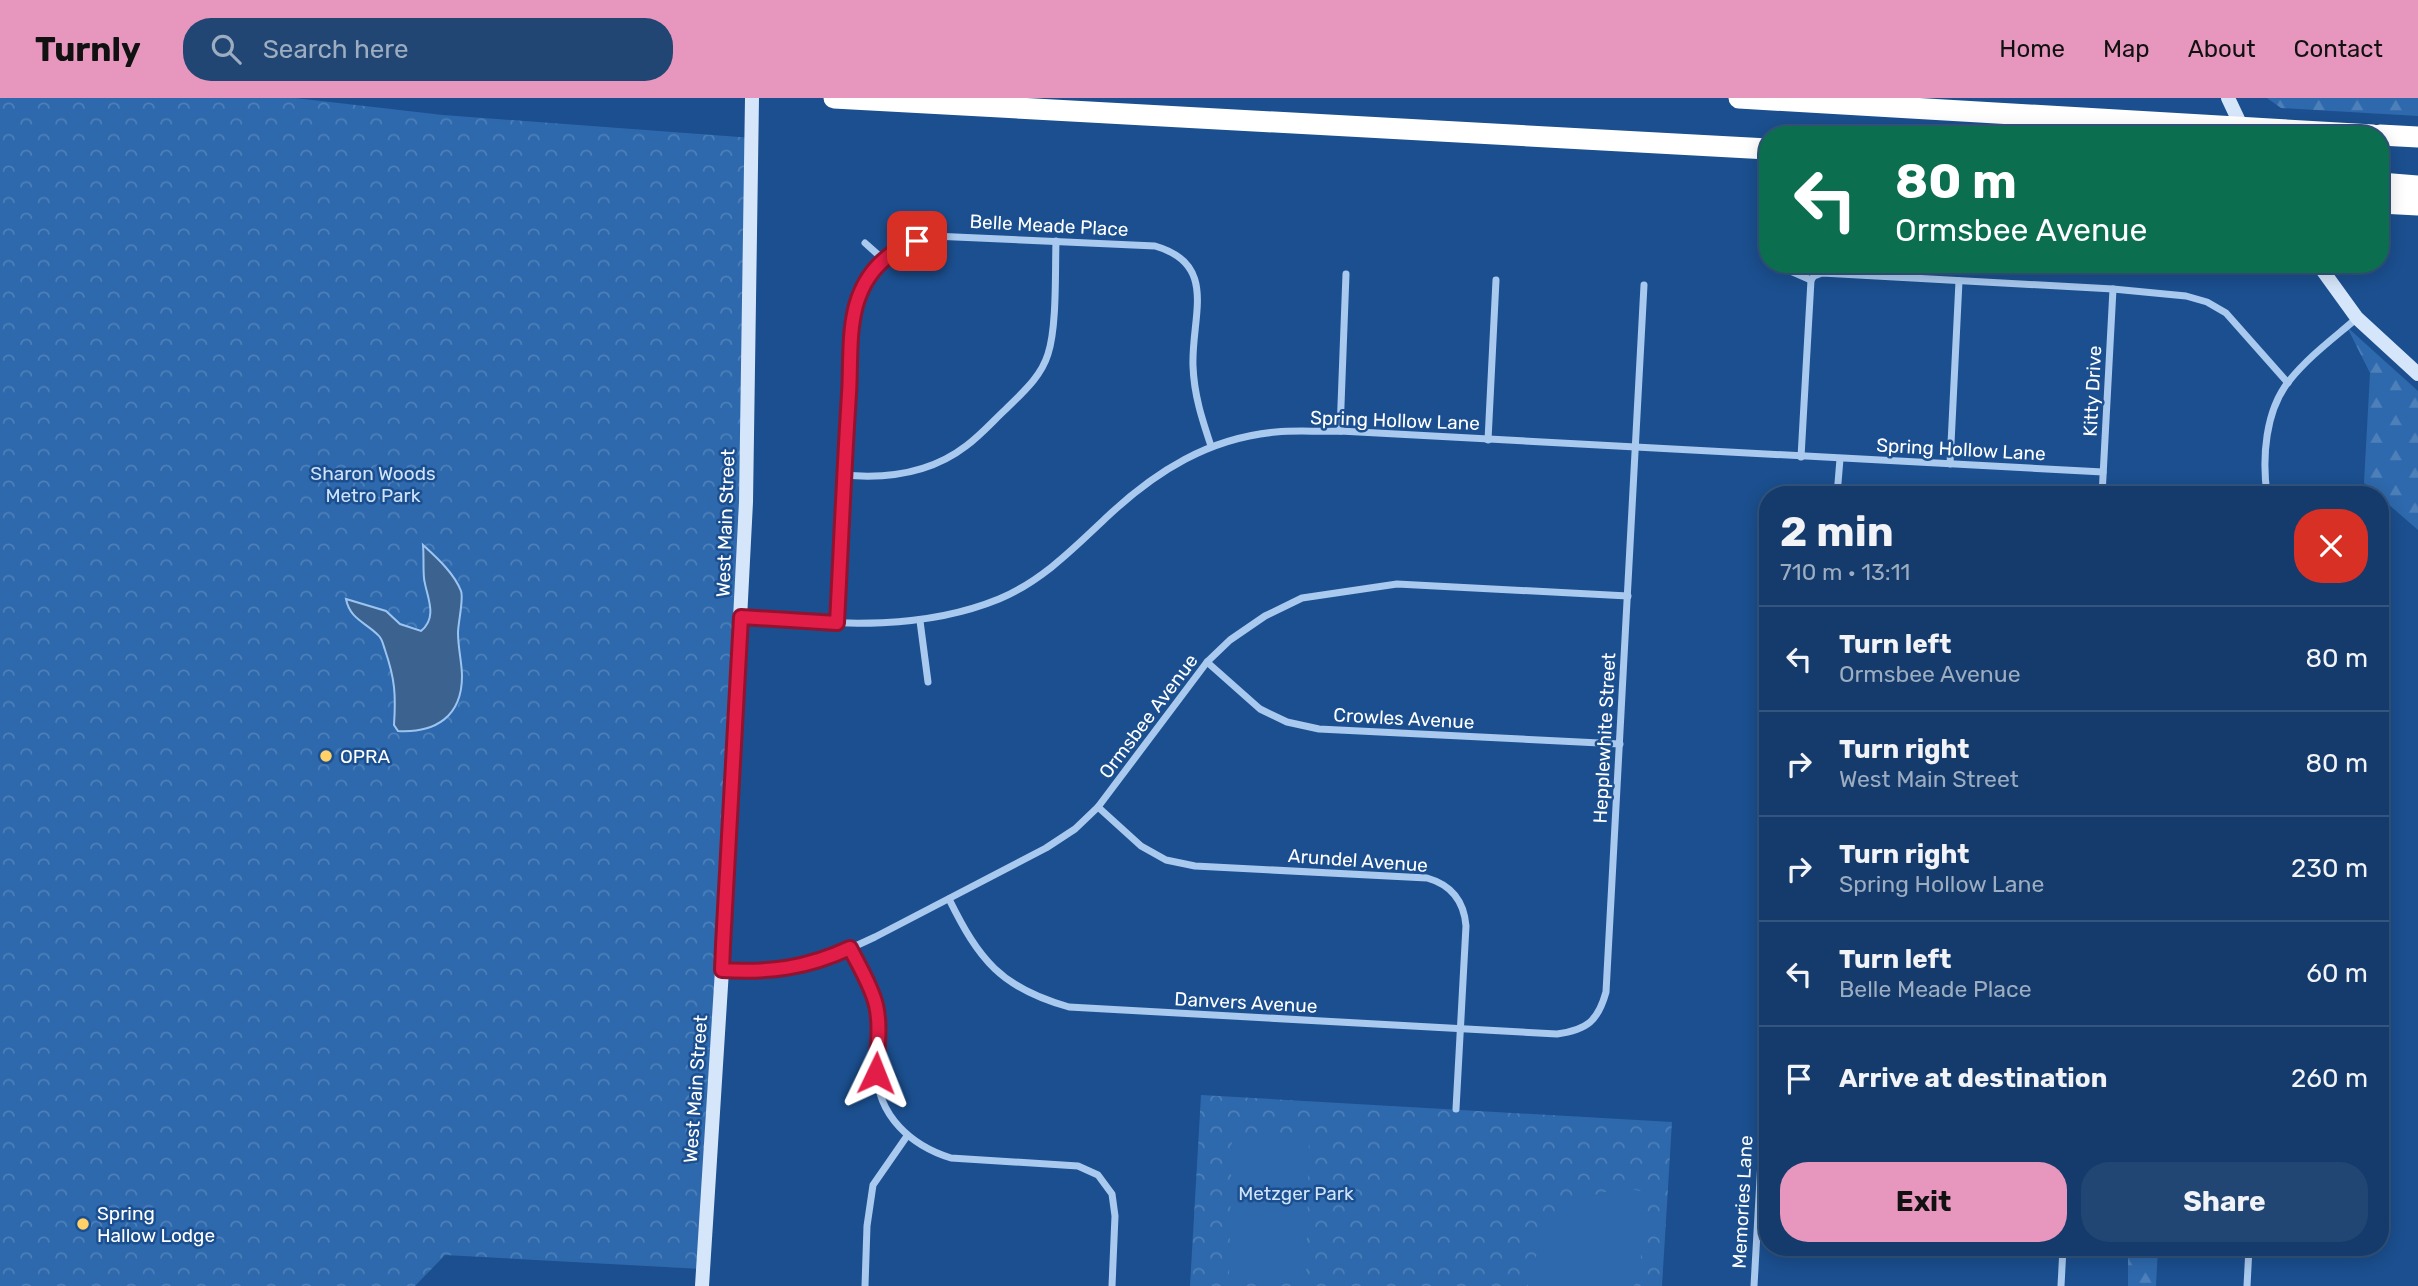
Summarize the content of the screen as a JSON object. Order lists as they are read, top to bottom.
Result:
{
  "streets": {
    "main road": ["West Main Street"],
    "street": [
      "Belle Meade Place",
      "Kitty Drive",
      "Spring Hollow Lane",
      "Ormsbee Avenue",
      "Crowles Avenue",
      "Hepplewhite Street",
      "Arundel Avenue",
      "Danvers Avenue",
      "Memories Lane"
    ]
  },
  "crossings": [
    ["Belle Meade Place", "Spring Hollow Lane"],
    ["Kitty Drive", "Spring Hollow Lane"],
    ["Spring Hollow Lane", "West Main Street"],
    ["Spring Hollow Lane", "Hepplewhite Street"],
    ["West Main Street", "Ormsbee Avenue"],
    ["Ormsbee Avenue", "Crowles Avenue"],
    ["Ormsbee Avenue", "Hepplewhite Street"],
    ["Ormsbee Avenue", "Arundel Avenue"],
    ["Ormsbee Avenue", "Danvers Avenue"],
    ["Crowles Avenue", "Hepplewhite Street"],
    ["Hepplewhite Street", "Danvers Avenue"],
    ["Arundel Avenue", "Danvers Avenue"]
  ],
  "parks": ["Sharon Woods Metro Park", "Metzger Park"],
  "places": ["OPRA", "Spring Hallow Lodge"],
  "page": {
    "header": "Turnly",
    "search": "Search here",
    "nav": [
      "Home",
      "Map",
      "About",
      "Contact"
    ],
    "turn": ["80 m", "Ormsbee Avenue"],
    "heading": ["2 min", "710 m · 13:11"],
    "list": [
      {
        "name": "Turn left",
        "note": "Ormsbee Avenue",
        "value": "80 m"
      },
      {
        "name": "Turn right",
        "note": "West Main Street",
        "value": "80 m"
      },
      {
        "name": "Turn right",
        "note": "Spring Hollow Lane",
        "value": "230 m"
      },
      {
        "name": "Turn left",
        "note": "Belle Meade Place",
        "value": "60 m"
      },
      {
        "name": "Arrive at destination",
        "value": "260 m"
      }
    ],
    "buttons": ["Exit", "Share"]
  }
}
